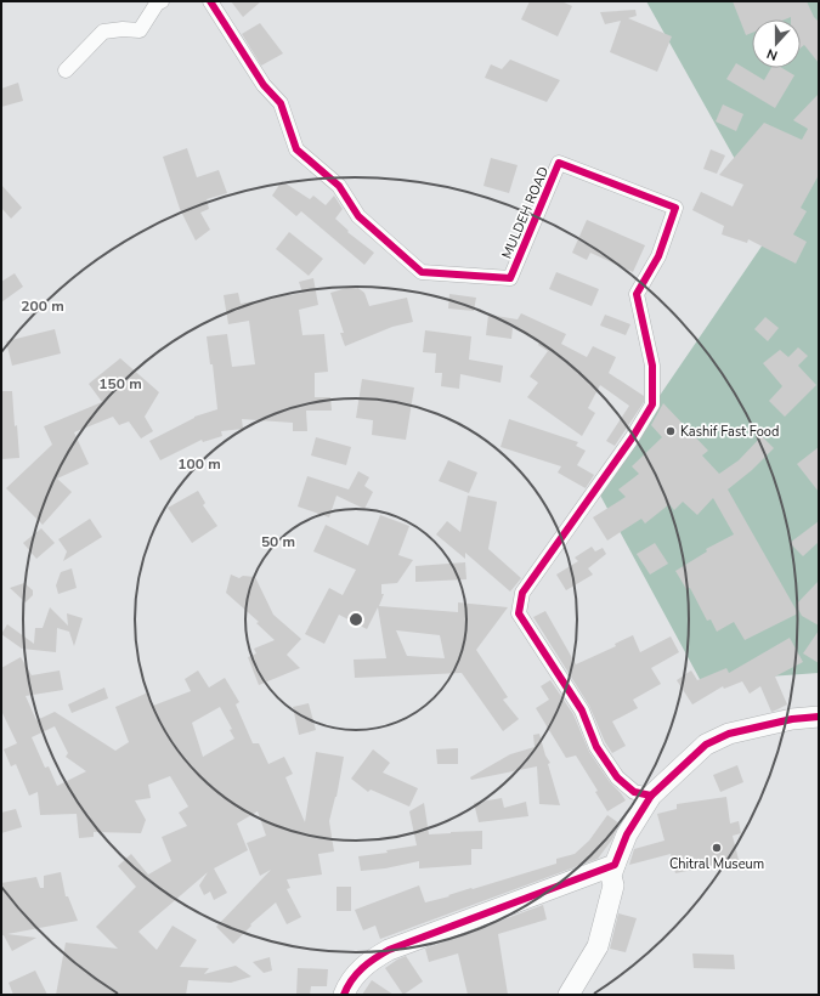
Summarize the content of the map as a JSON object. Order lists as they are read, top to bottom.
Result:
{
  "streets": {
    "street": ["MULDEH ROAD"]
  },
  "places": ["Kashif Fast Food", "Chitral Museum"],
  "north": "bottom",
  "rings": [
    "200 m",
    "150 m",
    "100 m",
    "50 m"
  ]
}
